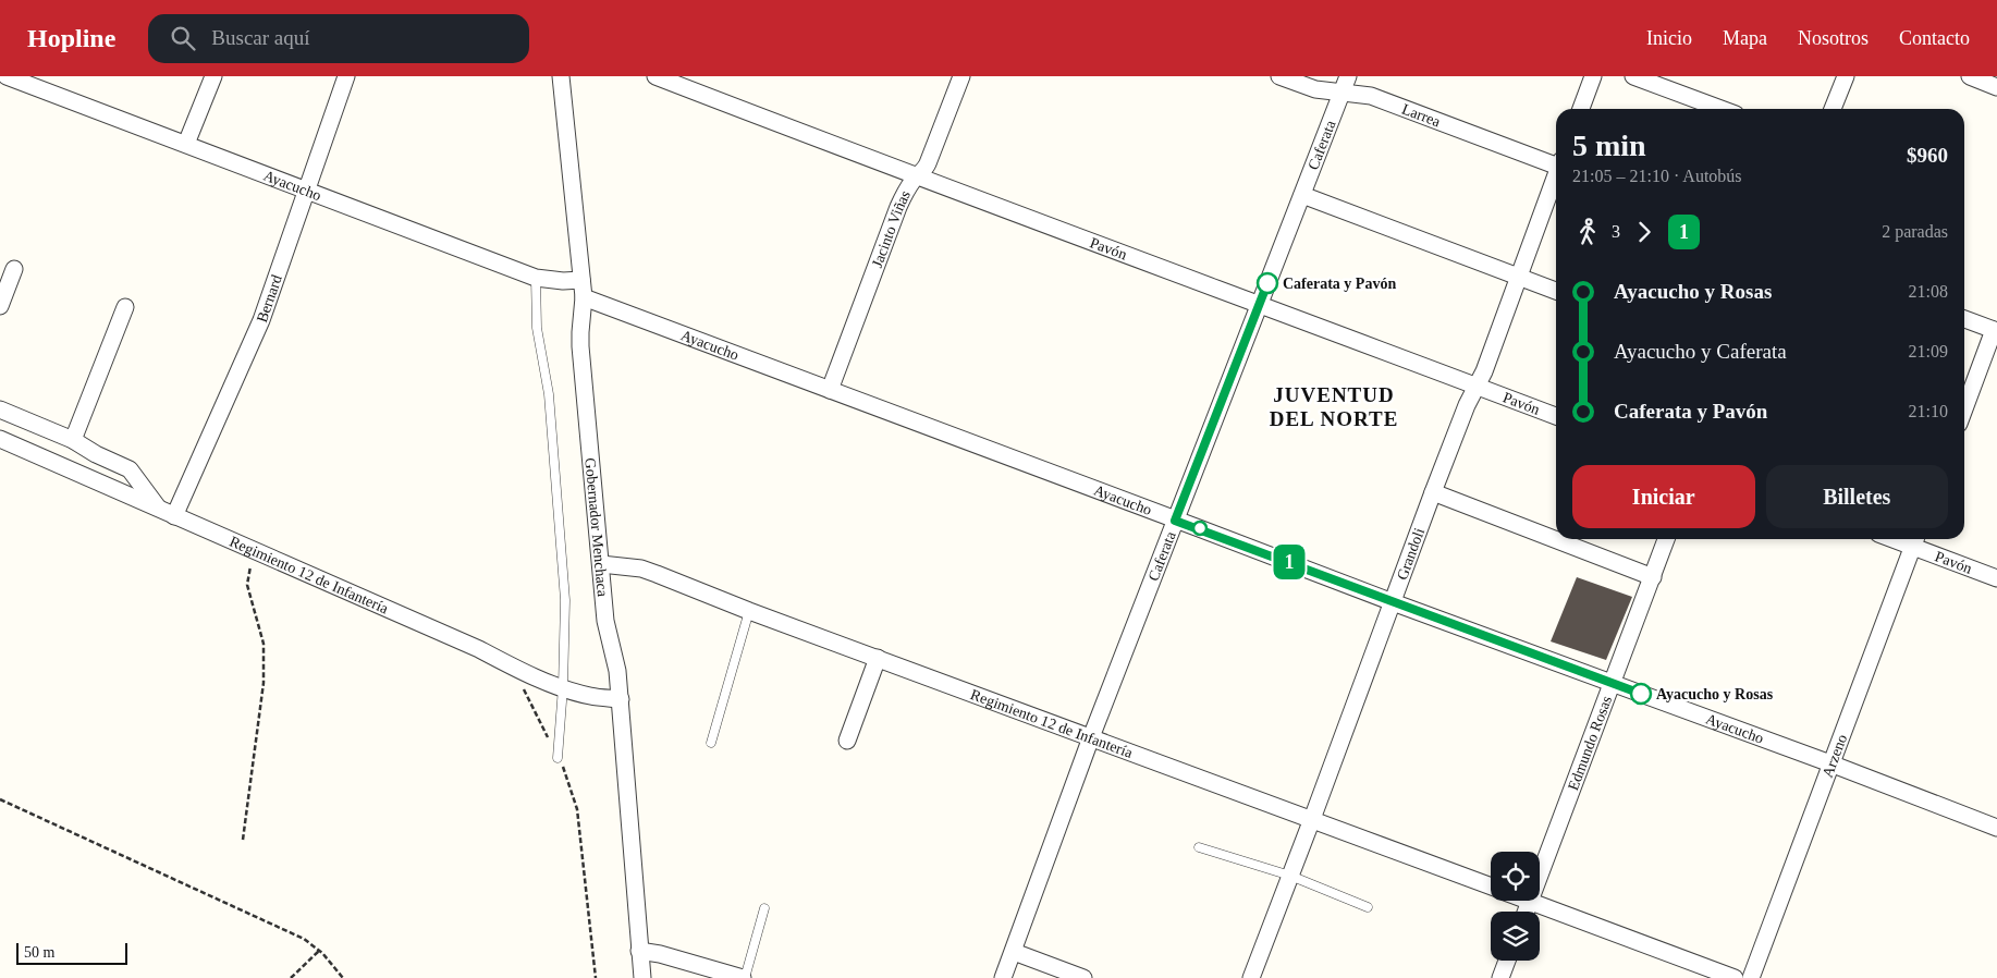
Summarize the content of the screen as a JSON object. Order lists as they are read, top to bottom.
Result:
{
  "streets": {
    "street": [
      "Larrea",
      "Caferata",
      "Ayacucho",
      "Jacinto Viñas",
      "Pavón",
      "Bernard",
      "Gobernador Menchaca",
      "Grandoli",
      "Regimiento 12 de Infantería",
      "Edmundo Rosas",
      "Arzeno"
    ]
  },
  "crossings": [
    ["Larrea", "Caferata"],
    ["Caferata", "Ayacucho"],
    ["Caferata", "Pavón"],
    ["Caferata", "Regimiento 12 de Infantería"],
    ["Ayacucho", "Jacinto Viñas"],
    ["Ayacucho", "Bernard"],
    ["Ayacucho", "Gobernador Menchaca"],
    ["Ayacucho", "Grandoli"],
    ["Ayacucho", "Edmundo Rosas"],
    ["Ayacucho", "Arzeno"],
    ["Jacinto Viñas", "Pavón"],
    ["Pavón", "Grandoli"],
    ["Pavón", "Arzeno"],
    ["Bernard", "Regimiento 12 de Infantería"],
    ["Gobernador Menchaca", "Regimiento 12 de Infantería"],
    ["Grandoli", "Regimiento 12 de Infantería"]
  ],
  "districts": ["JUVENTUD DEL NORTE"],
  "places": ["Caferata y Pavón", "Ayacucho y Rosas"],
  "lines": ["bus line 1"],
  "scale_bar": "50 m",
  "page": {
    "header": "Hopline",
    "search": "Buscar aquí",
    "nav": [
      "Inicio",
      "Mapa",
      "Nosotros",
      "Contacto"
    ],
    "on_map": "1",
    "heading": ["5 min", "21:05 – 21:10 · Autobús", "$960"],
    "legs": ["3", "1", "2 paradas"],
    "list": [
      {
        "name": "Ayacucho y Rosas",
        "value": "21:08"
      },
      {
        "name": "Ayacucho y Caferata",
        "value": "21:09"
      },
      {
        "name": "Caferata y Pavón",
        "value": "21:10"
      }
    ],
    "buttons": ["Iniciar", "Billetes"],
    "scale": "50 m"
  }
}
